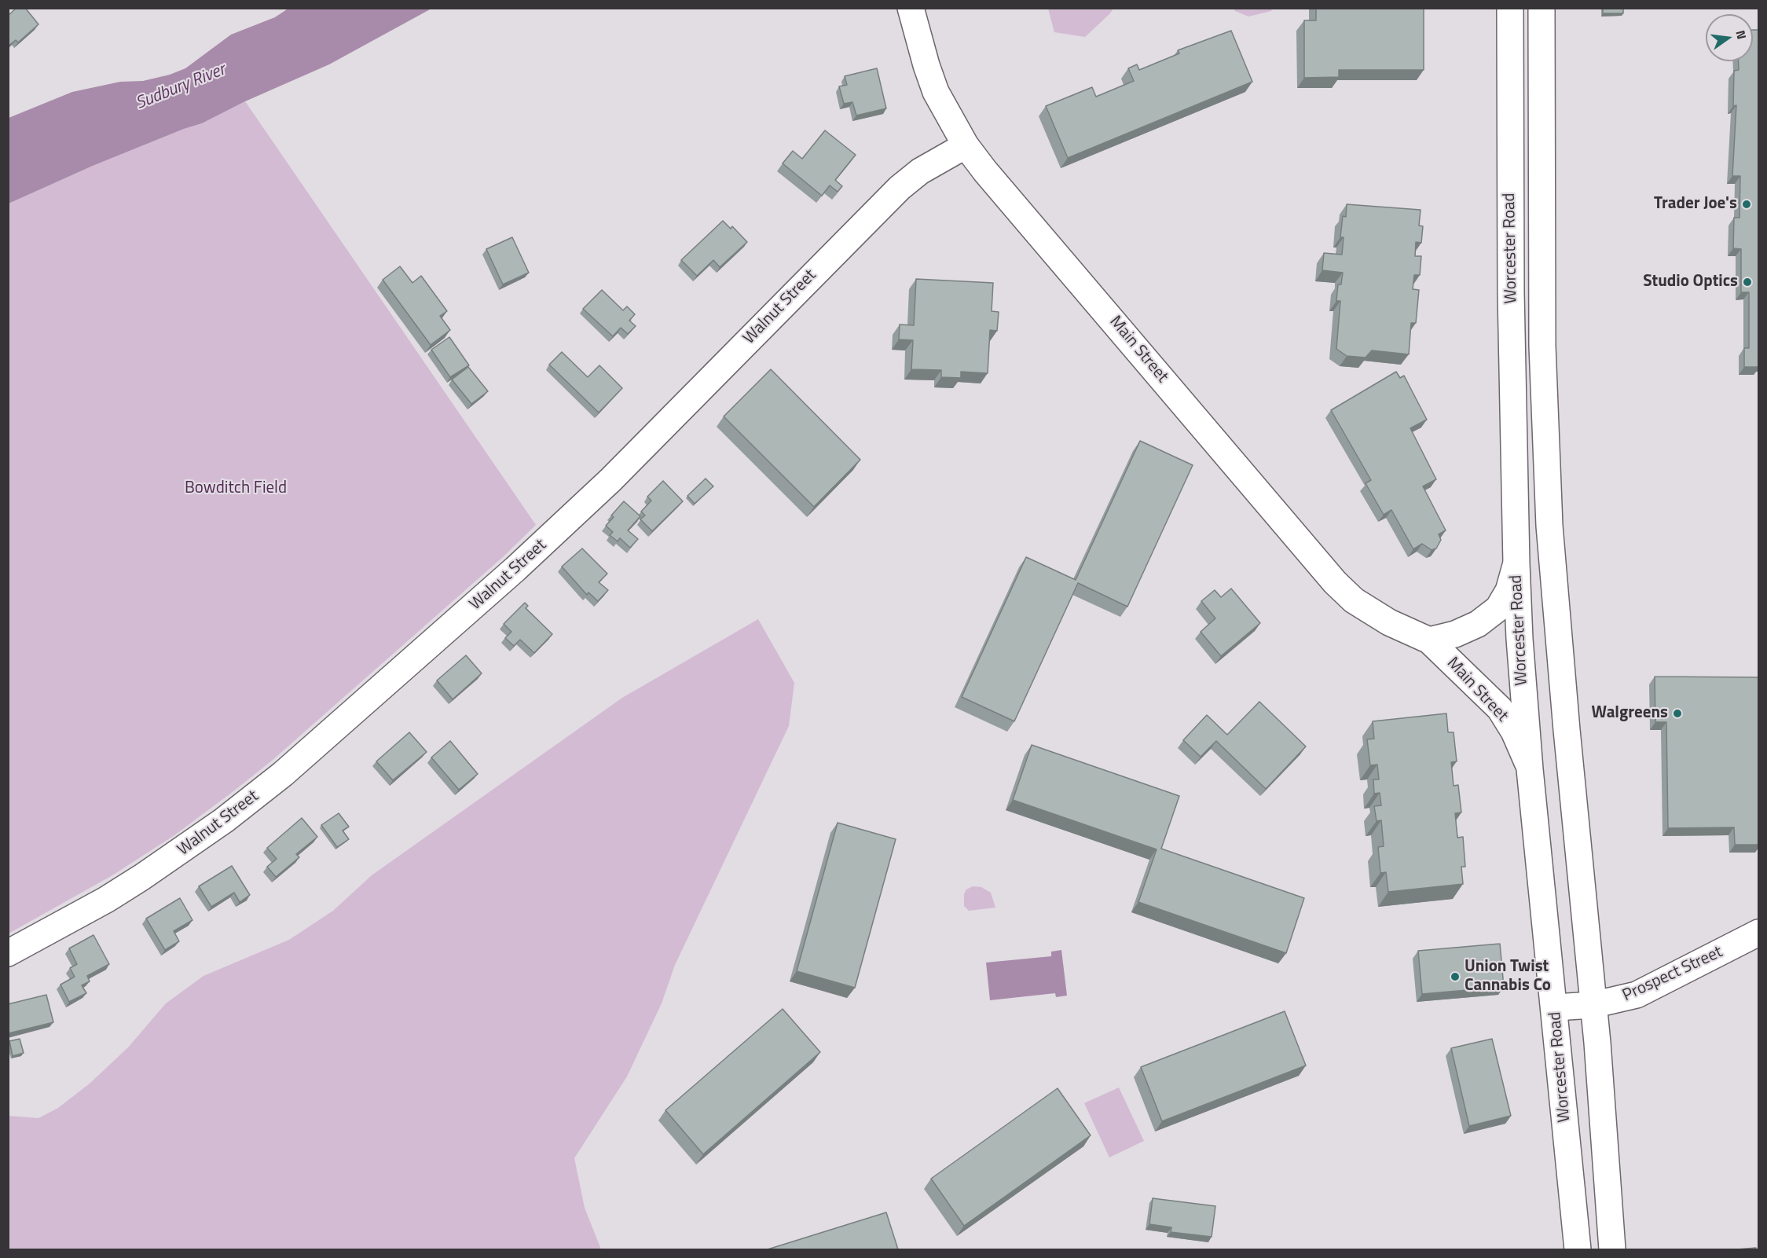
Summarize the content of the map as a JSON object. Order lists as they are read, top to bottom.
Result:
{
  "streets": {
    "main road": [
      "Worcester Road",
      "Walnut Street",
      "Main Street",
      "Prospect Street"
    ]
  },
  "crossings": [
    ["Worcester Road", "Main Street"],
    ["Worcester Road", "Prospect Street"],
    ["Walnut Street", "Main Street"]
  ],
  "water": ["Sudbury River"],
  "parks": ["Bowditch Field"],
  "places": [
    "Trader Joe's",
    "Studio Optics",
    "Walgreens",
    "Union Twist Cannabis Co"
  ],
  "north": "right"
}
